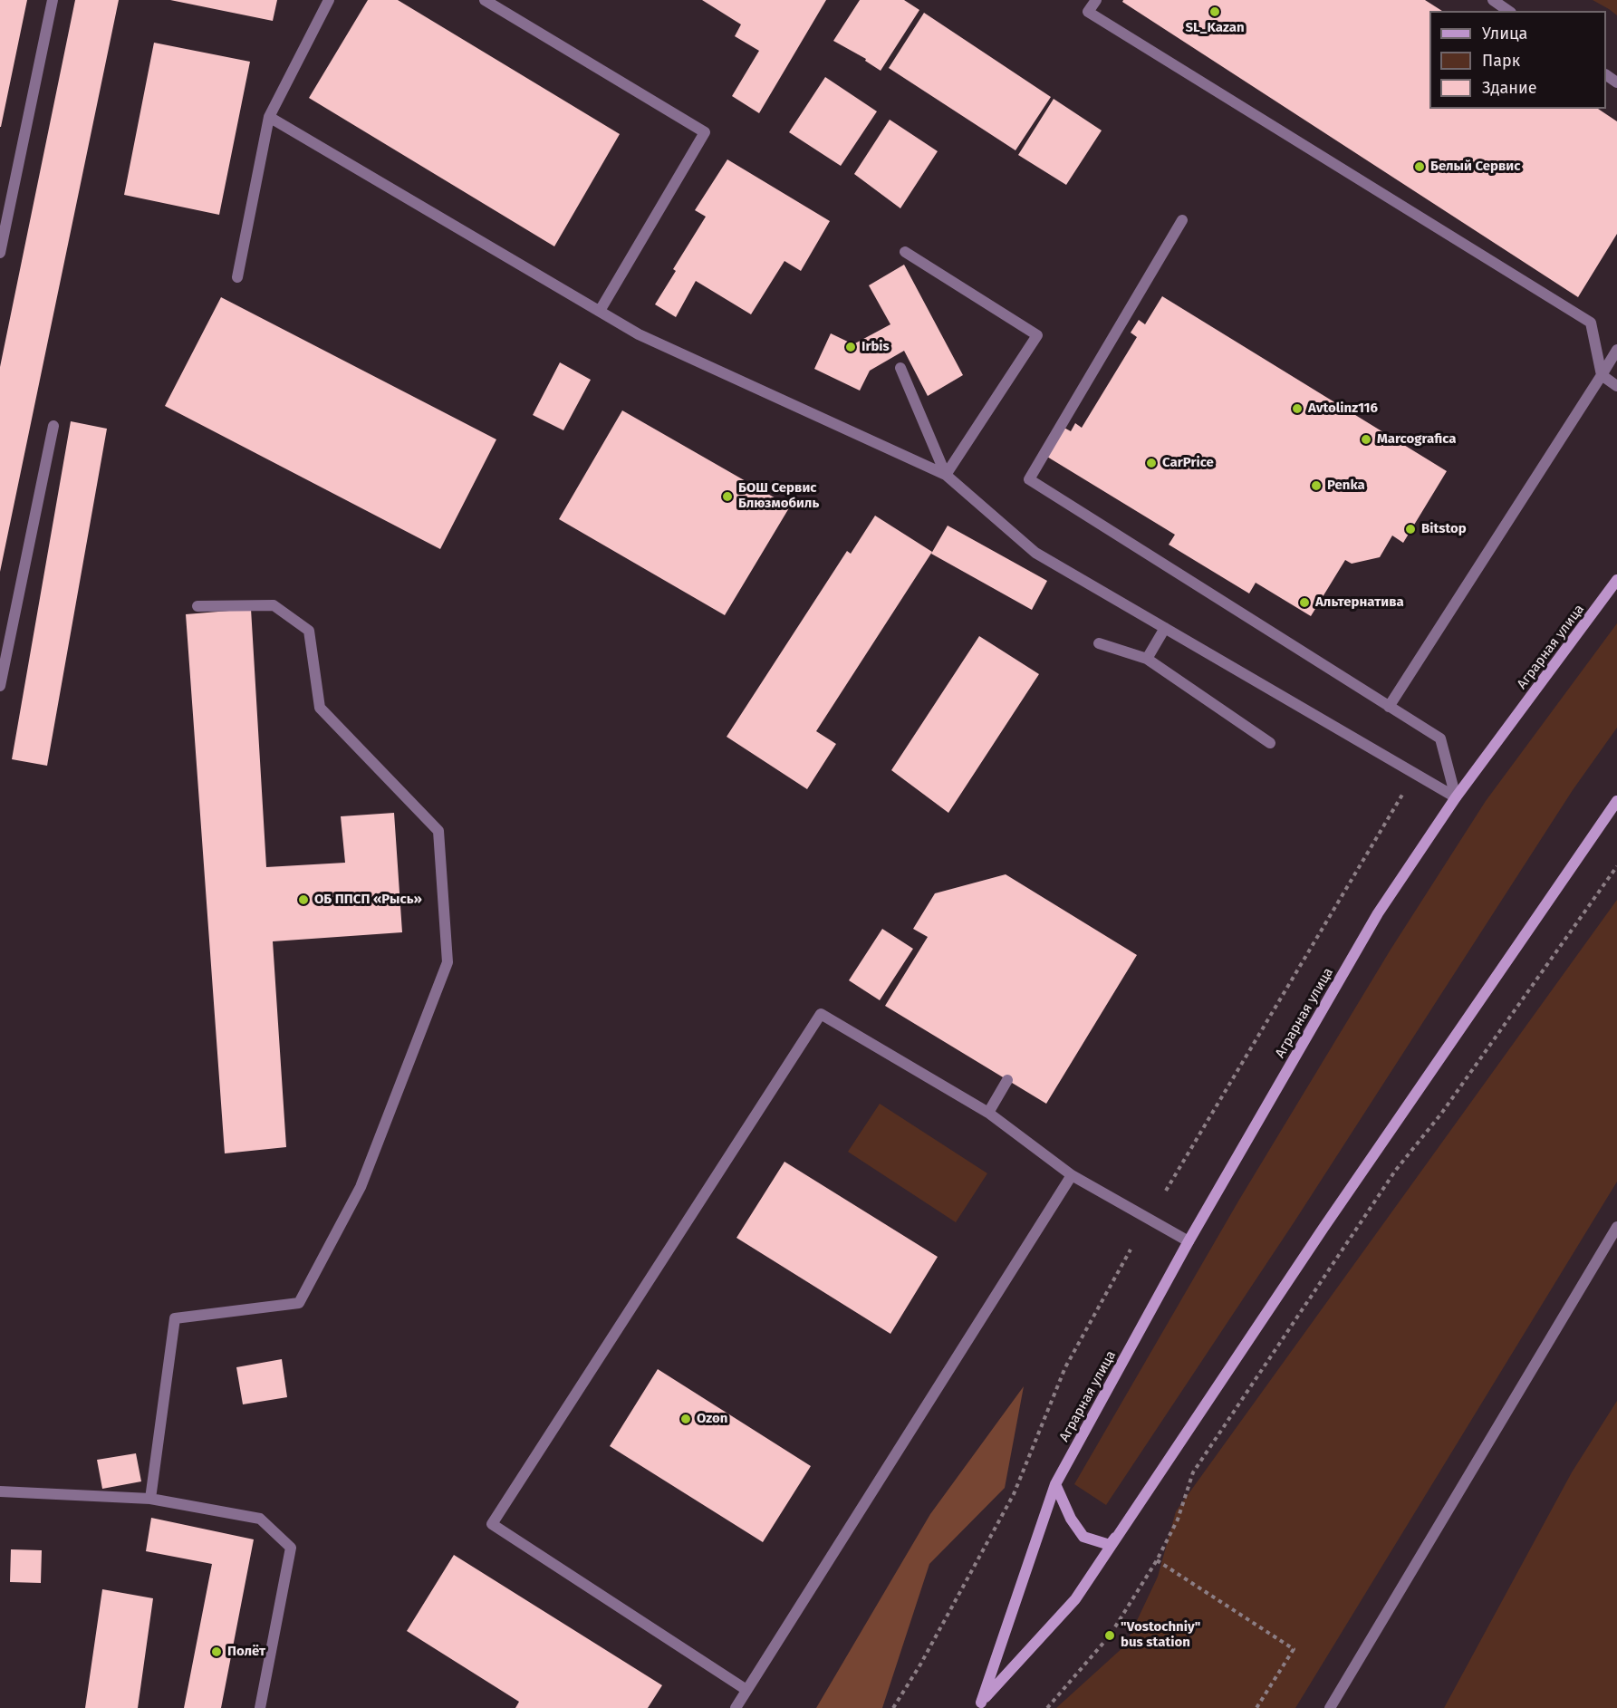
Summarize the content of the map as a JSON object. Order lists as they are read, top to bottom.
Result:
{
  "streets": {
    "street": ["Аграрная улица"]
  },
  "places": [
    "SL_Kazan",
    "Белый Сервис",
    "Irbis",
    "Avtolinz116",
    "Marcografica",
    "CarPrice",
    "Penka",
    "БОШ Сервис Блюзмобиль",
    "Bitstop",
    "Альтернатива",
    "ОБ ППСП «Рысь»",
    "Ozon",
    "\"Vostochniy\" bus station",
    "Полёт"
  ],
  "legend": ["Улица", "Парк", "Здание"]
}
